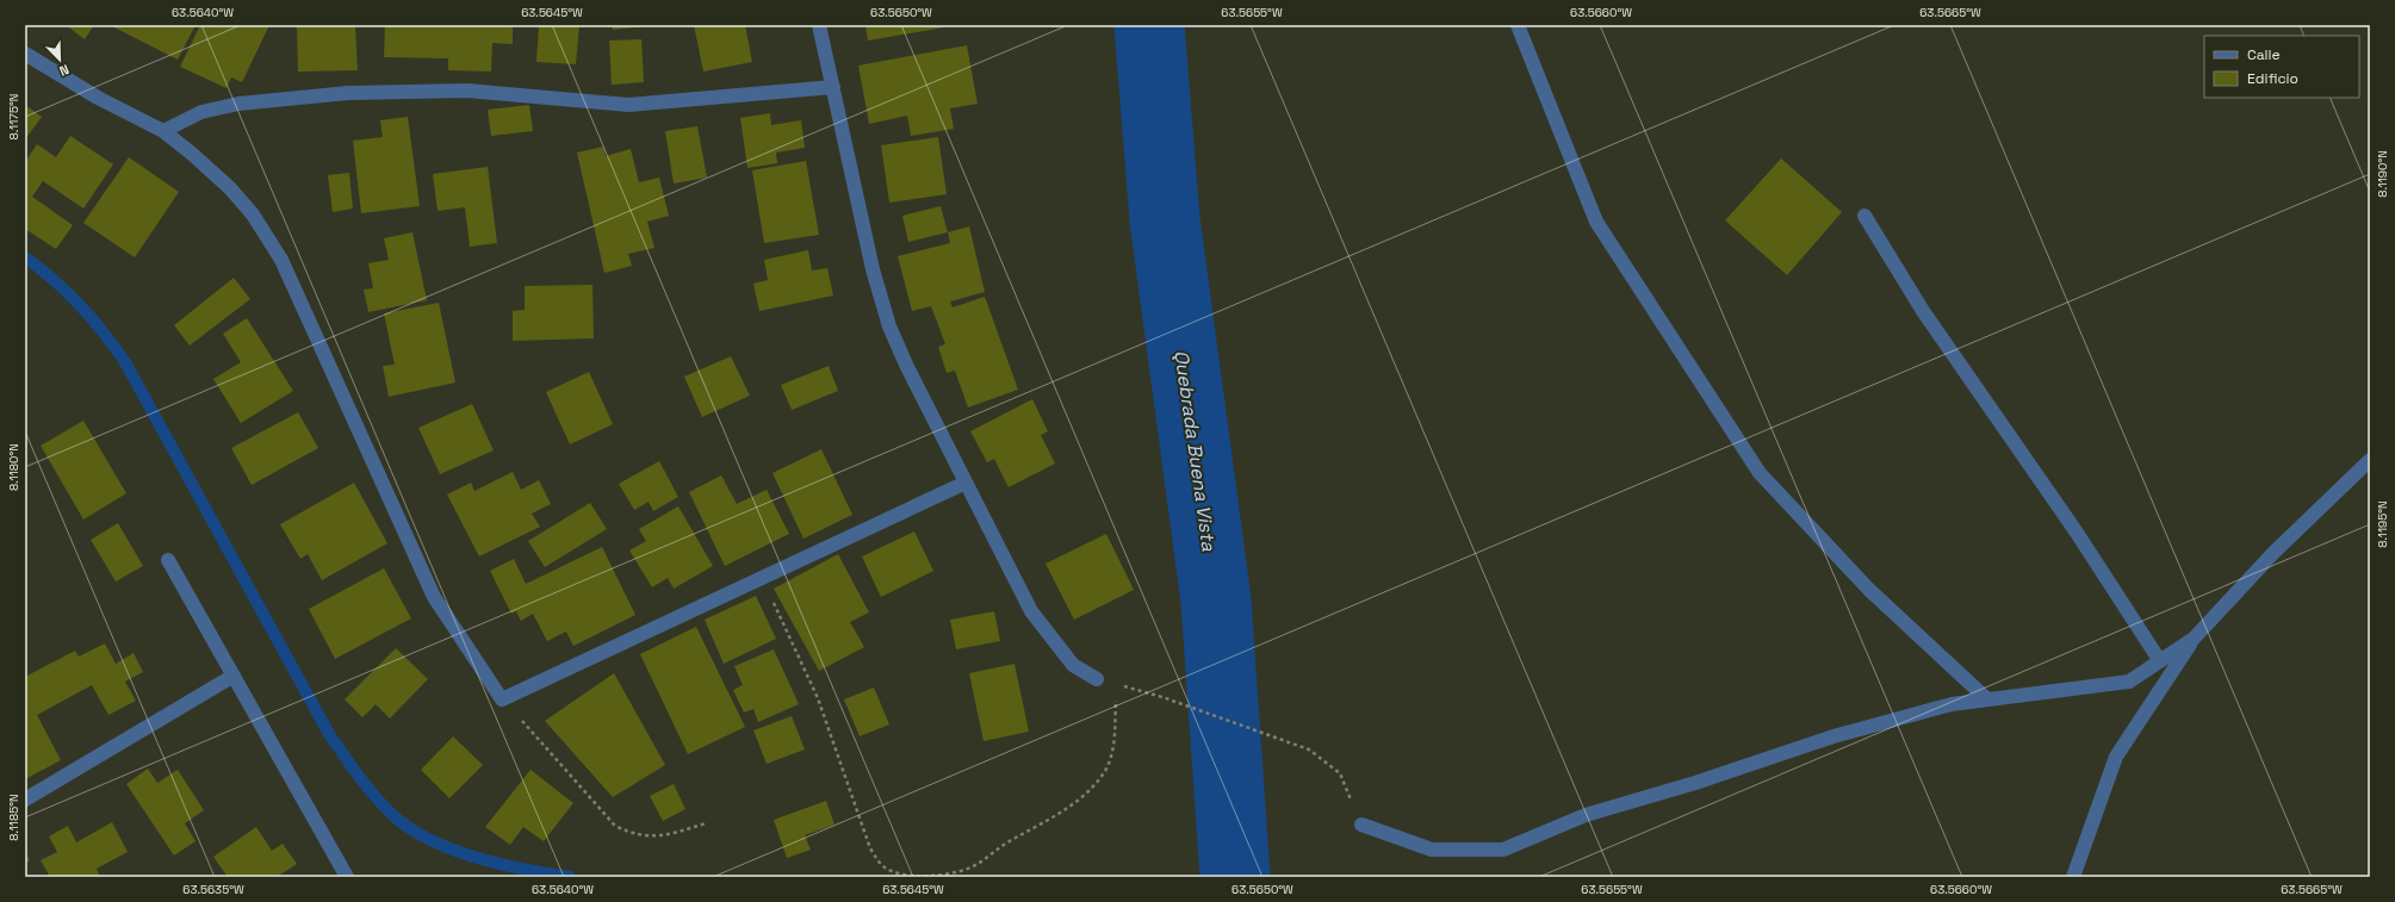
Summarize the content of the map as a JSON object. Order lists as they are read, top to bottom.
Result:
{
  "water": ["Quebrada Buena Vista"],
  "legend": ["Calle", "Edificio"],
  "north": "bottom right",
  "coordinates": [
    "63.5640°W",
    "63.5645°W",
    "63.5650°W",
    "63.5655°W",
    "63.5660°W",
    "63.5665°W",
    "8.1175°N",
    "8.1190°N",
    "8.1180°N",
    "8.1195°N",
    "8.1185°N",
    "63.5635°W"
  ]
}
